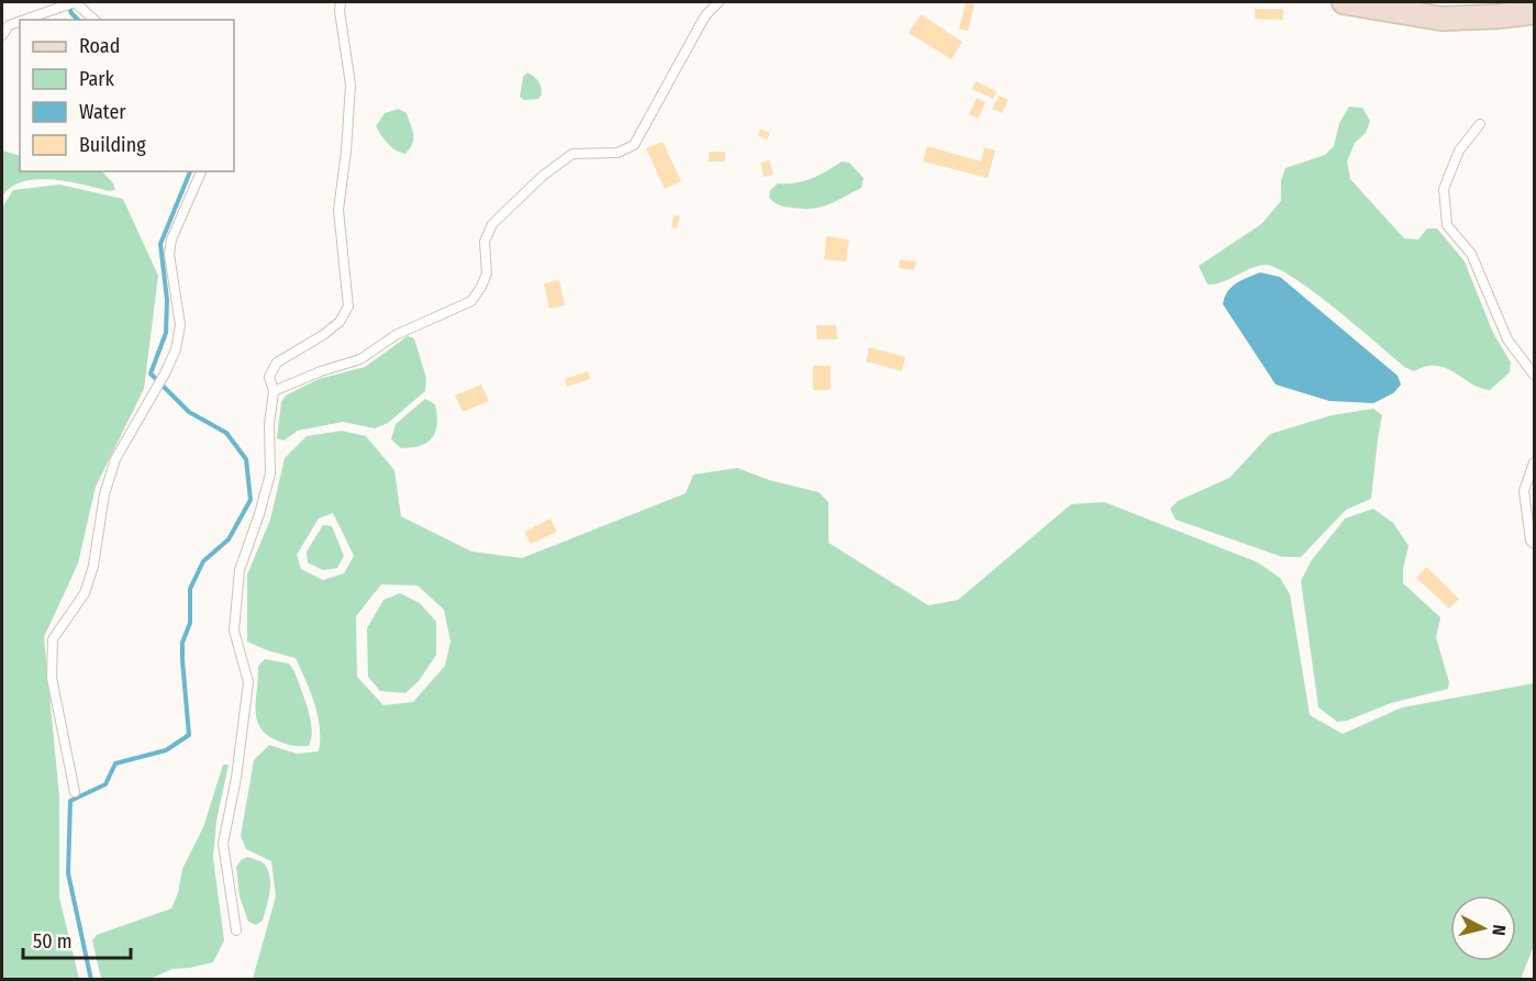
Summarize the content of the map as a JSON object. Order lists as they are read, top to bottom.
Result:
{
  "legend": [
    "Road",
    "Park",
    "Water",
    "Building"
  ],
  "scale_bar": "50 m",
  "north": "right"
}
